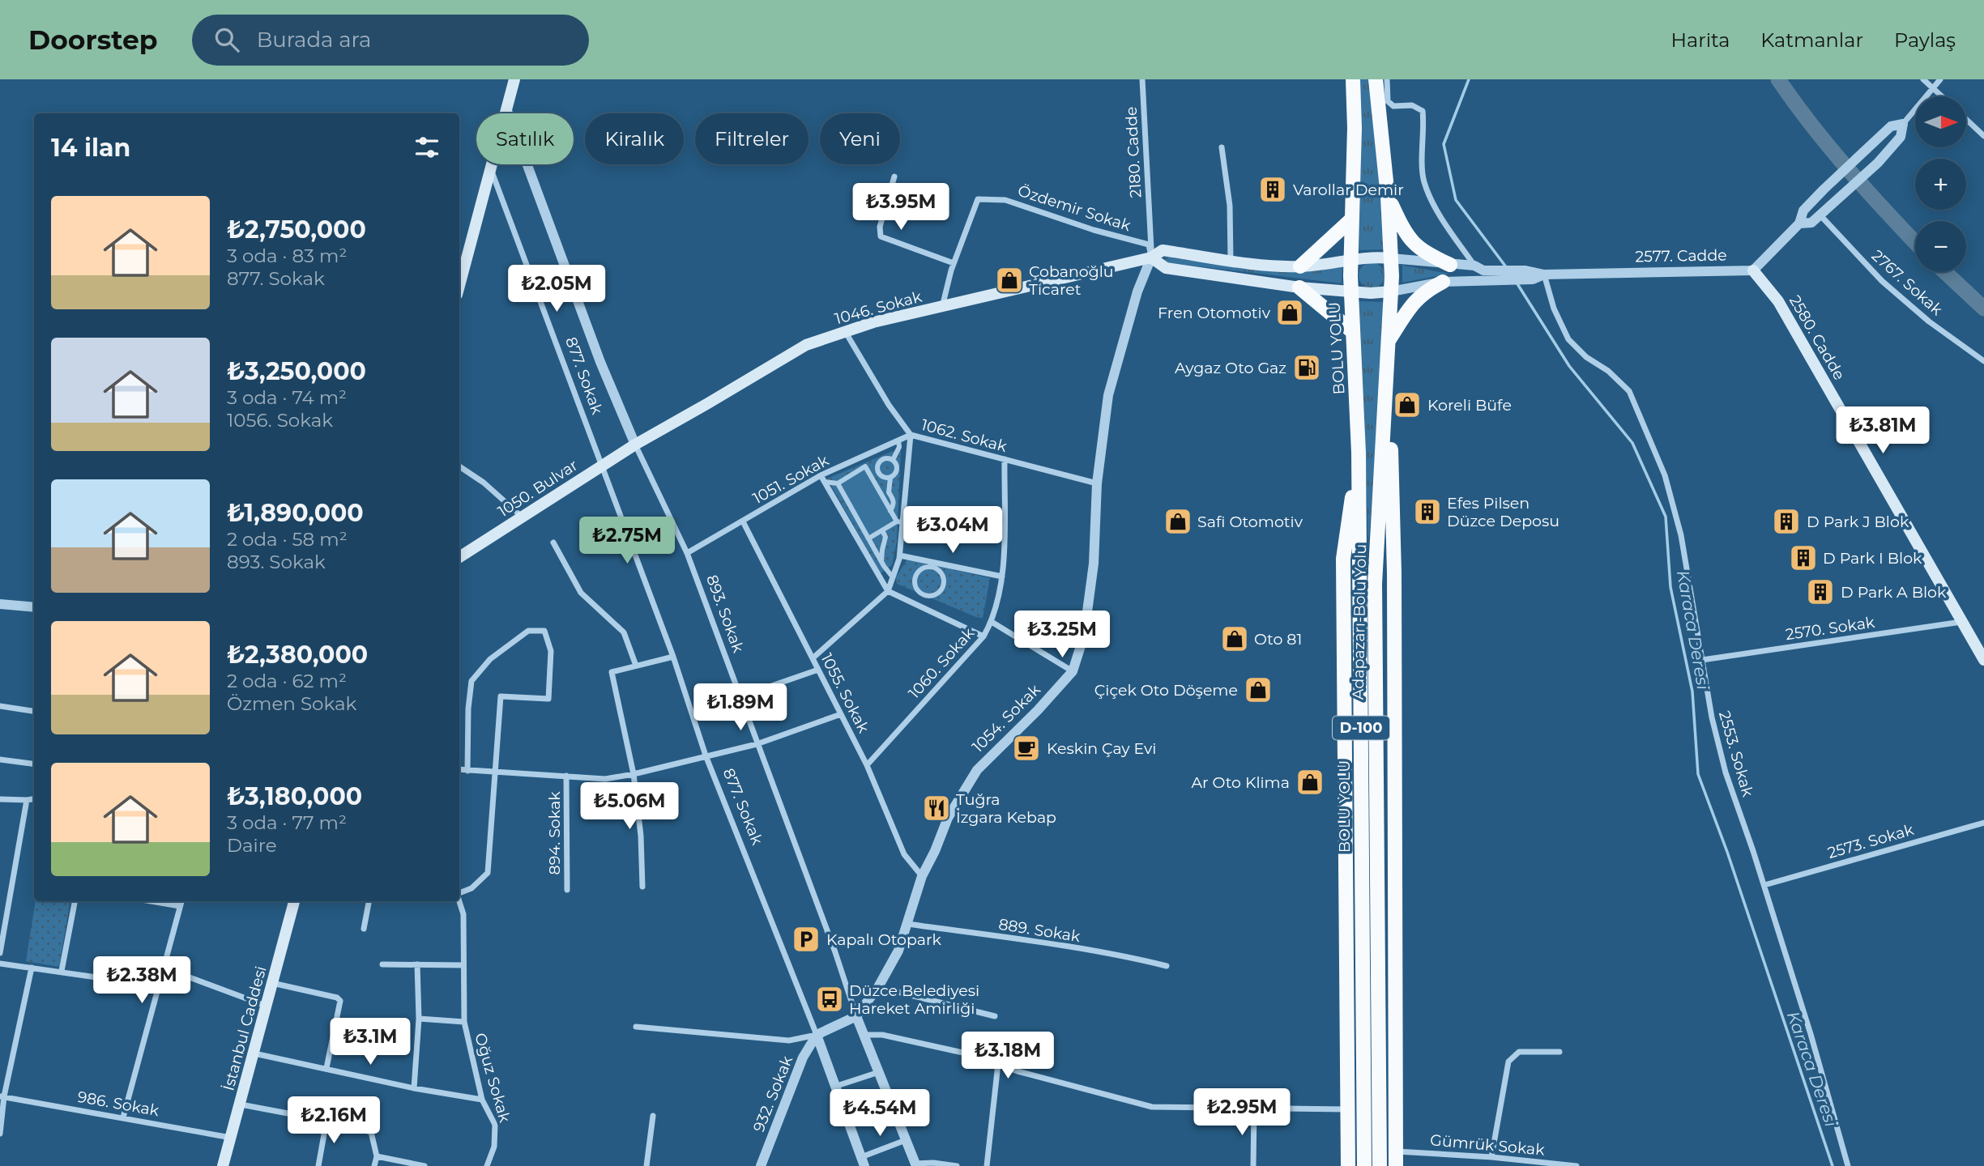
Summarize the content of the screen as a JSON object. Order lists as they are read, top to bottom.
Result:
{
  "streets": {
    "highway": ["BOLU YOLU", "Adapazarı-Bolu Yolu", "D-100"],
    "main road": [
      "1046. Sokak",
      "2580. Cadde",
      "1050. Bulvar",
      "İstanbul Caddesi"
    ],
    "street": [
      "2180. Cadde",
      "Özdemir Sokak",
      "2577. Cadde",
      "2767. Sokak",
      "877. Sokak",
      "1062. Sokak",
      "1051. Sokak",
      "893. Sokak",
      "2570. Sokak",
      "1060. Sokak",
      "1055. Sokak",
      "1054. Sokak",
      "2553. Sokak",
      "894. Sokak",
      "2573. Sokak",
      "889. Sokak",
      "Oğuz Sokak",
      "932. Sokak",
      "986. Sokak",
      "Gümrük Sokak"
    ]
  },
  "crossings": [
    ["2180. Cadde", "Özdemir Sokak"],
    ["2180. Cadde", "1046. Sokak"],
    ["2180. Cadde", "1054. Sokak"],
    ["Özdemir Sokak", "1046. Sokak"],
    ["Özdemir Sokak", "1054. Sokak"],
    ["2577. Cadde", "2580. Cadde"],
    ["2577. Cadde", "2553. Sokak"],
    ["1046. Sokak", "1062. Sokak"],
    ["1046. Sokak", "1050. Bulvar"],
    ["1046. Sokak", "893. Sokak"],
    ["1046. Sokak", "Adapazarı-Bolu Yolu"],
    ["1046. Sokak", "1054. Sokak"],
    ["1046. Sokak", "D-100"],
    ["2580. Cadde", "2570. Sokak"],
    ["BOLU YOLU", "D-100"],
    ["877. Sokak", "1050. Bulvar"],
    ["877. Sokak", "932. Sokak"],
    ["1062. Sokak", "1051. Sokak"],
    ["1062. Sokak", "1060. Sokak"],
    ["1062. Sokak", "1054. Sokak"],
    ["1051. Sokak", "893. Sokak"],
    ["1051. Sokak", "1055. Sokak"],
    ["1050. Bulvar", "893. Sokak"],
    ["893. Sokak", "1054. Sokak"],
    ["2570. Sokak", "2553. Sokak"],
    ["1060. Sokak", "1055. Sokak"],
    ["1055. Sokak", "1054. Sokak"],
    ["1054. Sokak", "889. Sokak"],
    ["2553. Sokak", "2573. Sokak"],
    ["İstanbul Caddesi", "986. Sokak"]
  ],
  "water": ["Karaca Deresi"],
  "places": {
    "building": [
      "Varollar Demir",
      "Efes Pilsen Düzce Deposu",
      "D Park J Blok",
      "D Park I Blok",
      "D Park A Blok"
    ],
    "shop": [
      "Çobanoğlu Ticaret",
      "Fren Otomotiv",
      "Koreli Büfe",
      "Safi Otomotiv",
      "Oto 81",
      "Çiçek Oto Döşeme",
      "Ar Oto Klima"
    ],
    "fuel station": ["Aygaz Oto Gaz"],
    "cafe": ["Keskin Çay Evi"],
    "restaurant": ["Tuğra İzgara Kebap"],
    "parking": ["Kapalı Otopark"],
    "bus stop": ["Düzce Belediyesi Hareket Amirliği"]
  },
  "north": "right",
  "page": {
    "header": "Doorstep",
    "search": "Burada ara",
    "nav": ["Harita", "Katmanlar", "Paylaş"],
    "map_buttons": ["+", "−"],
    "chip": [
      "Satılık",
      "Kiralık",
      "Filtreler",
      "Yeni"
    ],
    "heading": "14 ilan",
    "list": [
      {
        "name": "₺2,750,000",
        "note": "3 oda · 83 m² · 877. Sokak"
      },
      {
        "name": "₺3,250,000",
        "note": "3 oda · 74 m² · 1056. Sokak"
      },
      {
        "name": "₺1,890,000",
        "note": "2 oda · 58 m² · 893. Sokak"
      },
      {
        "name": "₺2,380,000",
        "note": "2 oda · 62 m² · Özmen Sokak"
      },
      {
        "name": "₺3,180,000",
        "note": "3 oda · 77 m² · Daire"
      }
    ],
    "price": [
      "₺3.95M",
      "₺2.05M",
      "₺3.81M",
      "₺3.04M",
      "₺2.75M",
      "₺3.25M",
      "₺1.89M",
      "₺5.06M",
      "₺2.38M",
      "₺3.1M",
      "₺3.18M",
      "₺2.95M",
      "₺4.54M",
      "₺2.16M"
    ]
  }
}
